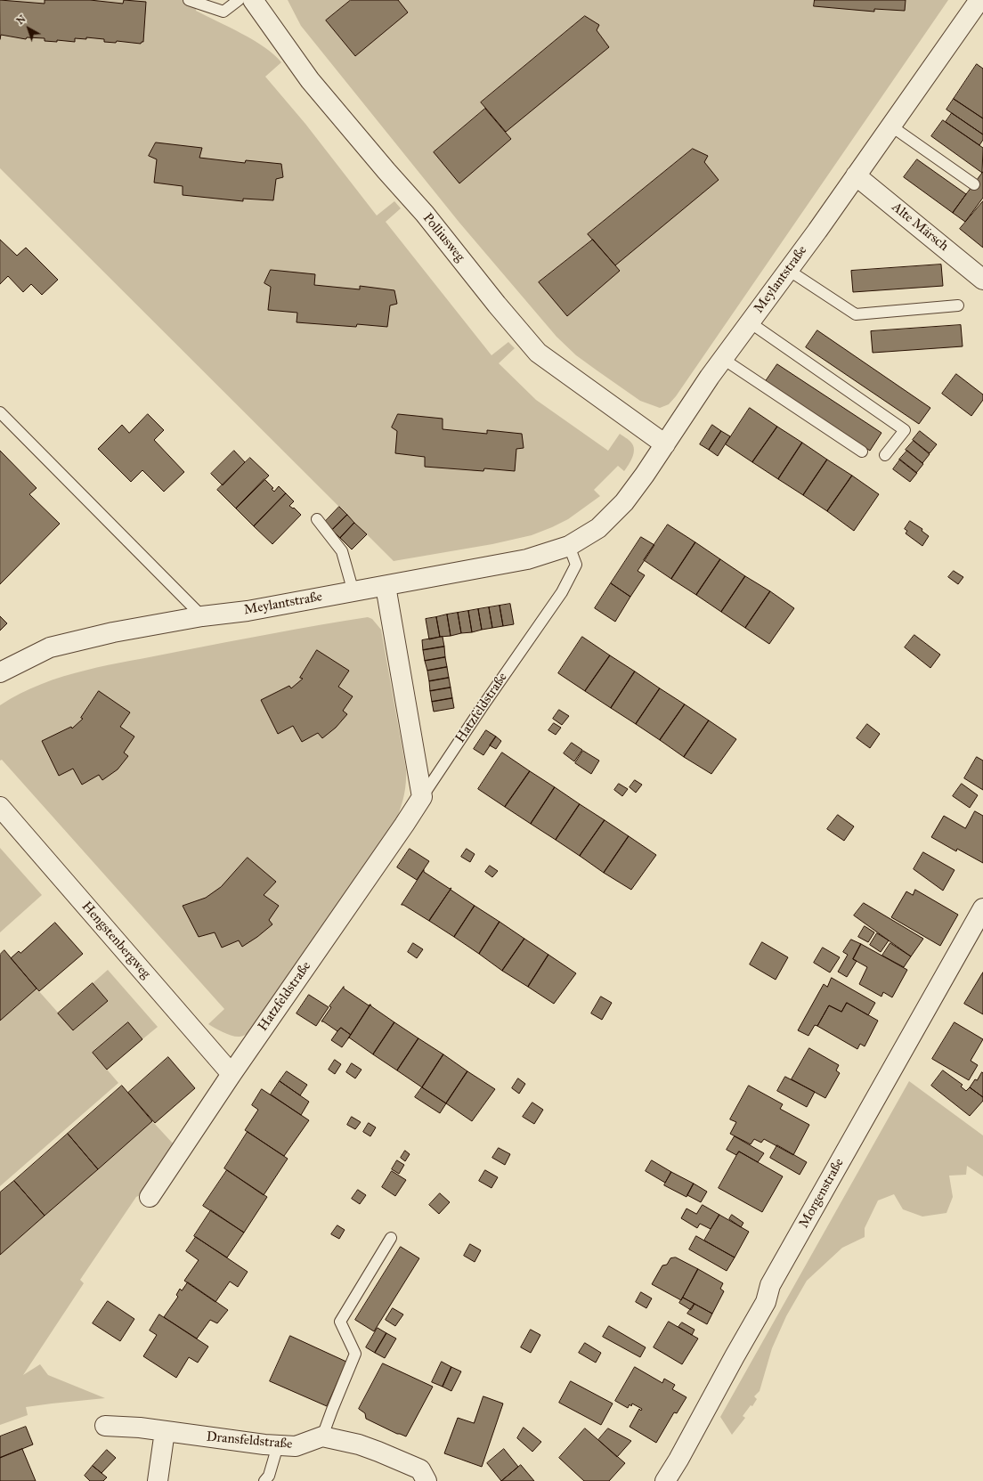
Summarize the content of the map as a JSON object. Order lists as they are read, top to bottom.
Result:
{
  "streets": {
    "street": [
      "Alte Märsch",
      "Polliusweg",
      "Meylantstraße",
      "Hatzfeldstraße",
      "Hengstenbergweg",
      "Morgenstraße",
      "Dransfeldstraße"
    ]
  },
  "crossings": [
    ["Alte Märsch", "Meylantstraße"],
    ["Polliusweg", "Meylantstraße"],
    ["Meylantstraße", "Hatzfeldstraße"],
    ["Hatzfeldstraße", "Hengstenbergweg"]
  ],
  "north": "top left"
}
